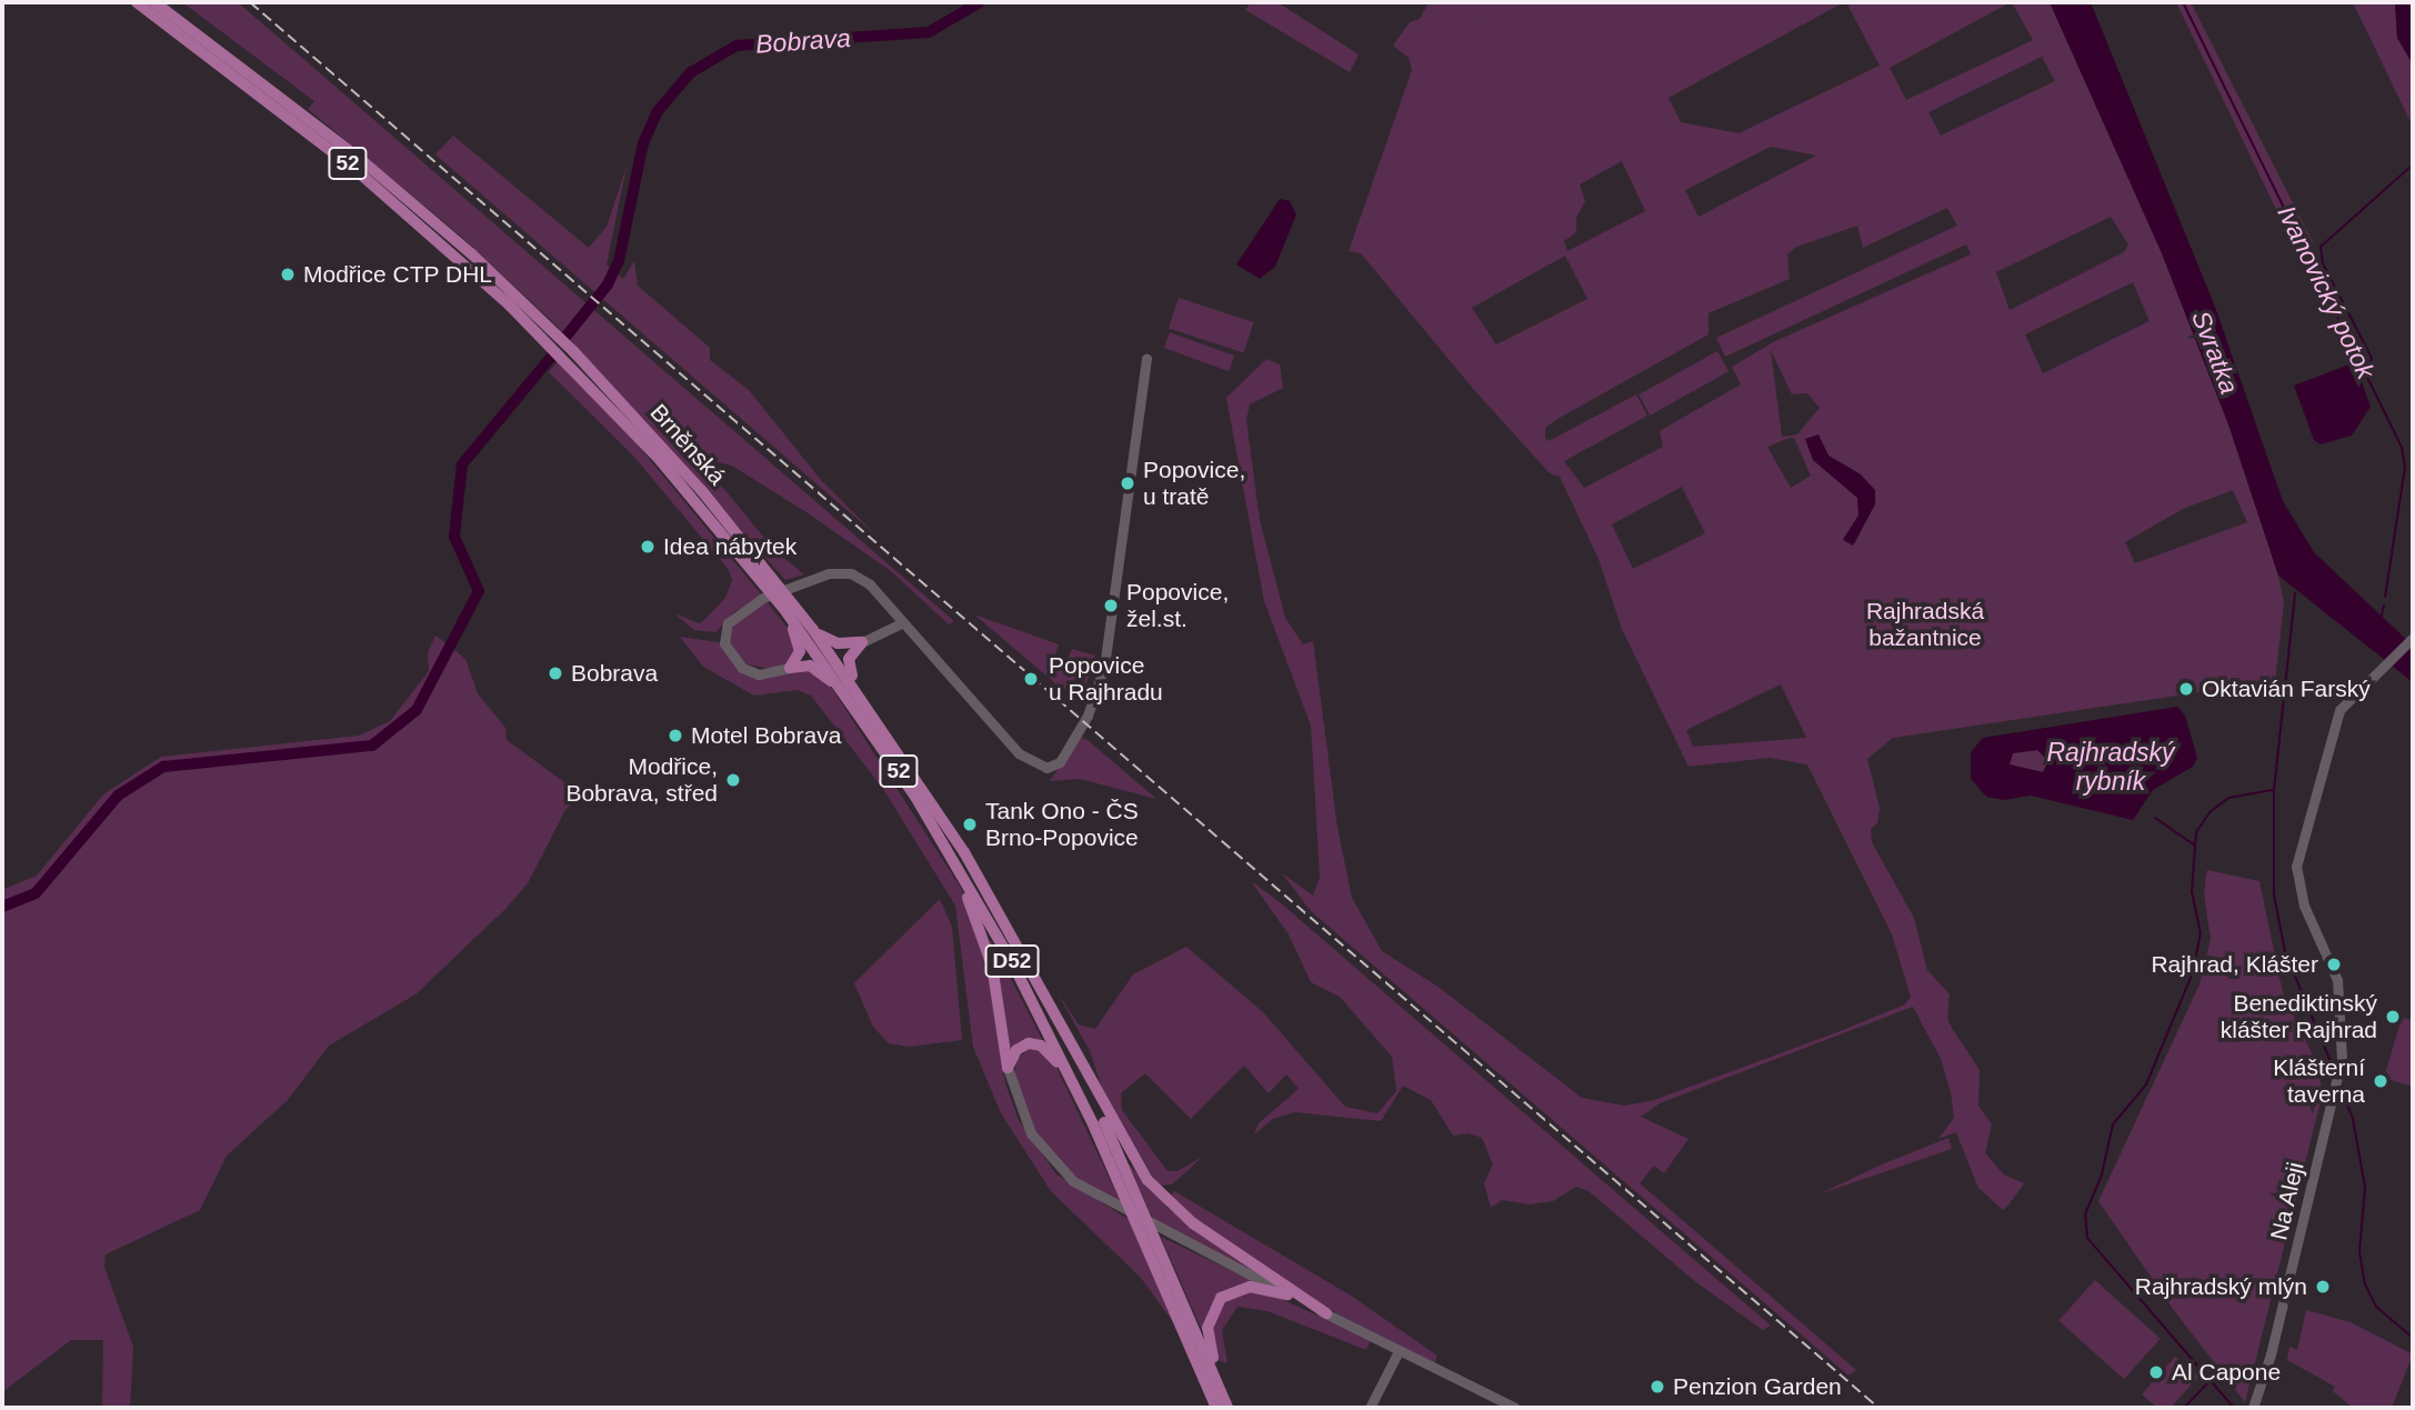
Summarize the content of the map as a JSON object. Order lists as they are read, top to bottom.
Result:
{
  "streets": {
    "highway": ["52", "Brněnská", "D52"],
    "street": ["Na Aleji"]
  },
  "crossings": [
    ["Brněnská", "D52"]
  ],
  "water": [
    "Bobrava",
    "Ivanovický potok",
    "Svratka",
    "Rajhradský rybník"
  ],
  "parks": ["Rajhradská bažantnice"],
  "places": [
    "Modřice CTP DHL",
    "Popovice, u tratě",
    "Idea nábytek",
    "Popovice, žel.st.",
    "Bobrava",
    "Popovice u Rajhradu",
    "Oktavián Farský",
    "Motel Bobrava",
    "Modřice, Bobrava, střed",
    "Tank Ono - ČS Brno-Popovice",
    "Rajhrad, Klášter",
    "Benediktinský klášter Rajhrad",
    "Klášterní taverna",
    "Rajhradský mlýn",
    "Al Capone",
    "Penzion Garden"
  ]
}
